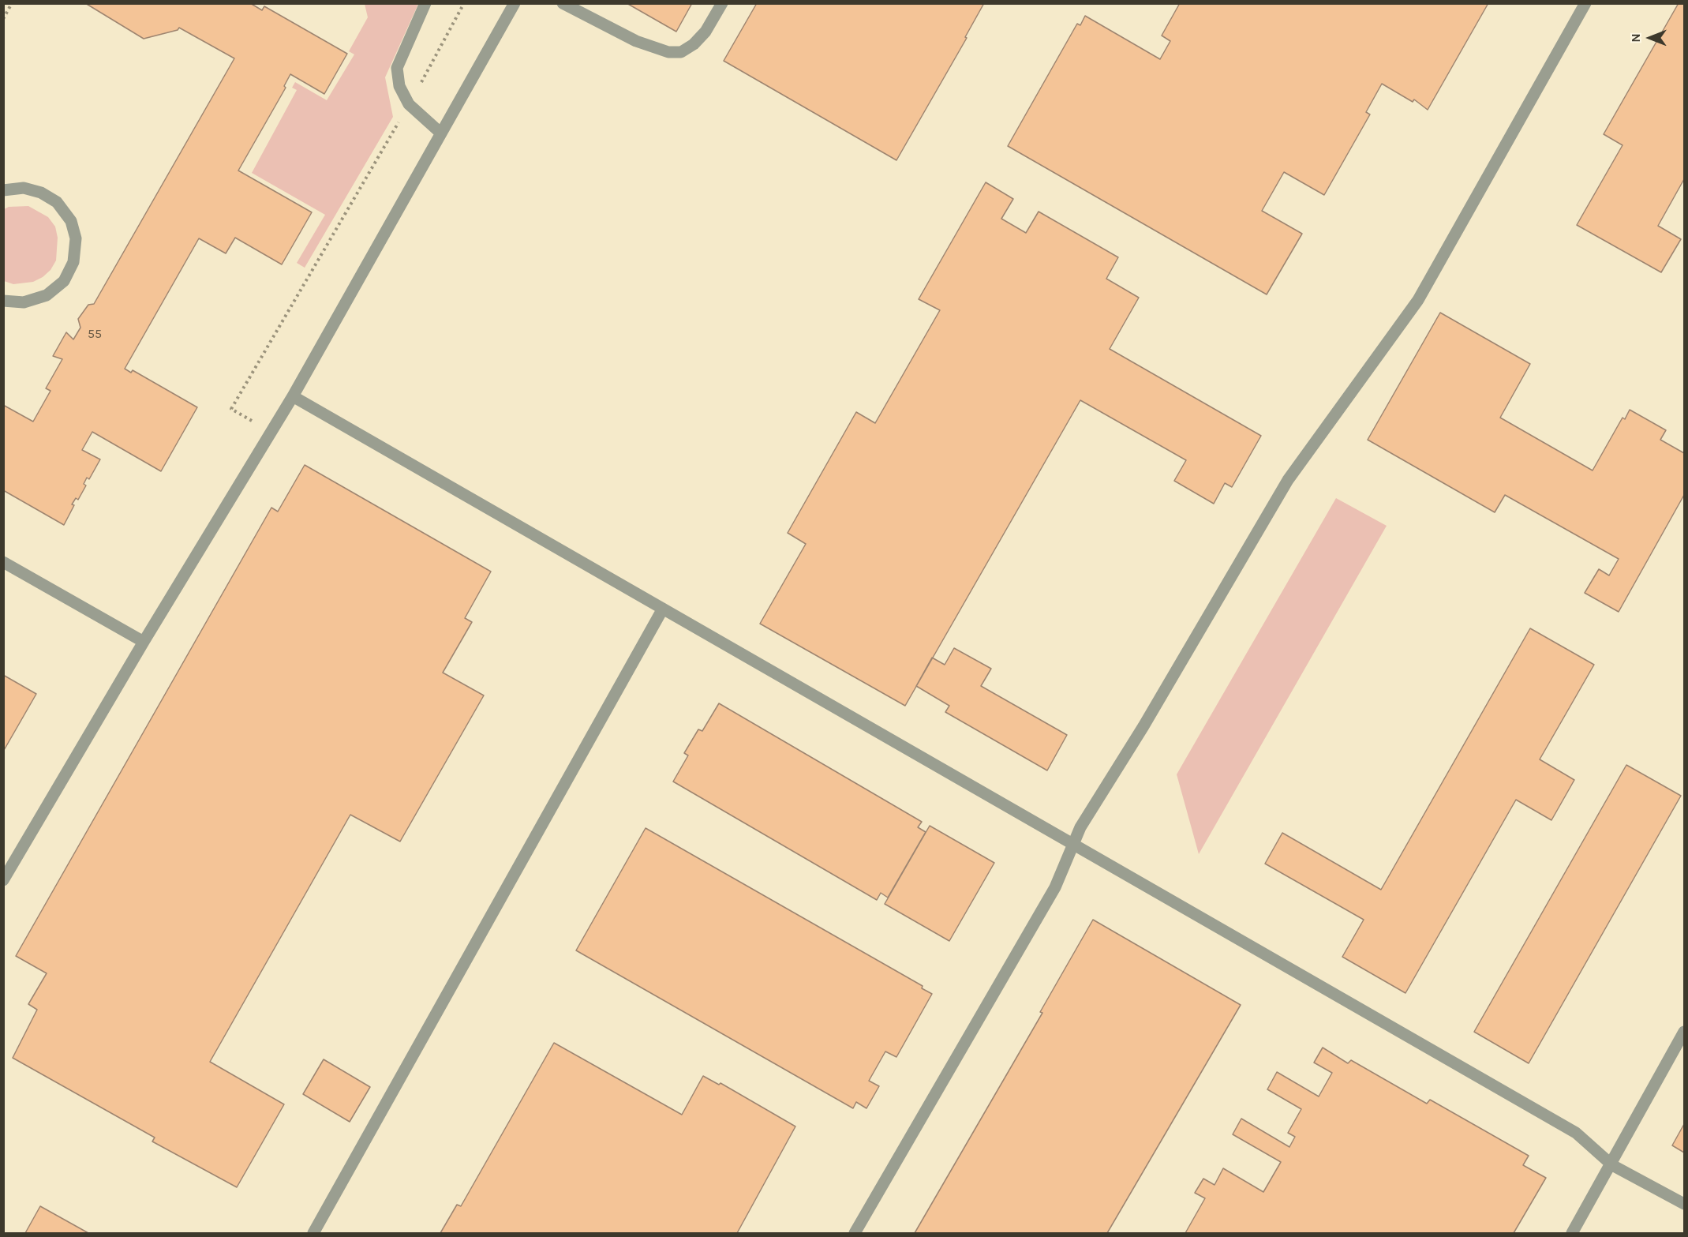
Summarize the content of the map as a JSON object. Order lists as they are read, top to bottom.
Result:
{
  "house_numbers": ["55"],
  "north": "left"
}
